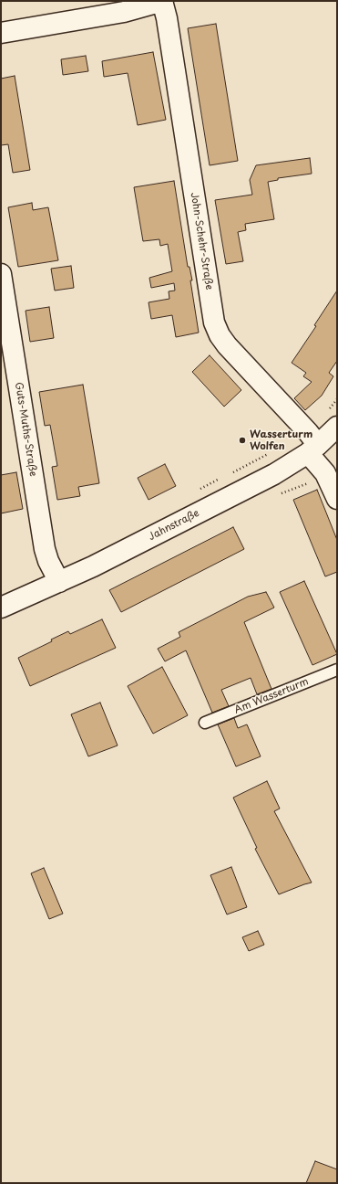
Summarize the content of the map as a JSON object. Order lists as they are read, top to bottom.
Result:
{
  "streets": {
    "street": ["John-Schehr-Straße", "Guts-Muths-Straße", "Jahnstraße"],
    "lane": ["Am Wasserturm"]
  },
  "crossings": [
    ["John-Schehr-Straße", "Jahnstraße"],
    ["Guts-Muths-Straße", "Jahnstraße"]
  ],
  "places": ["Wasserturm Wolfen"]
}
